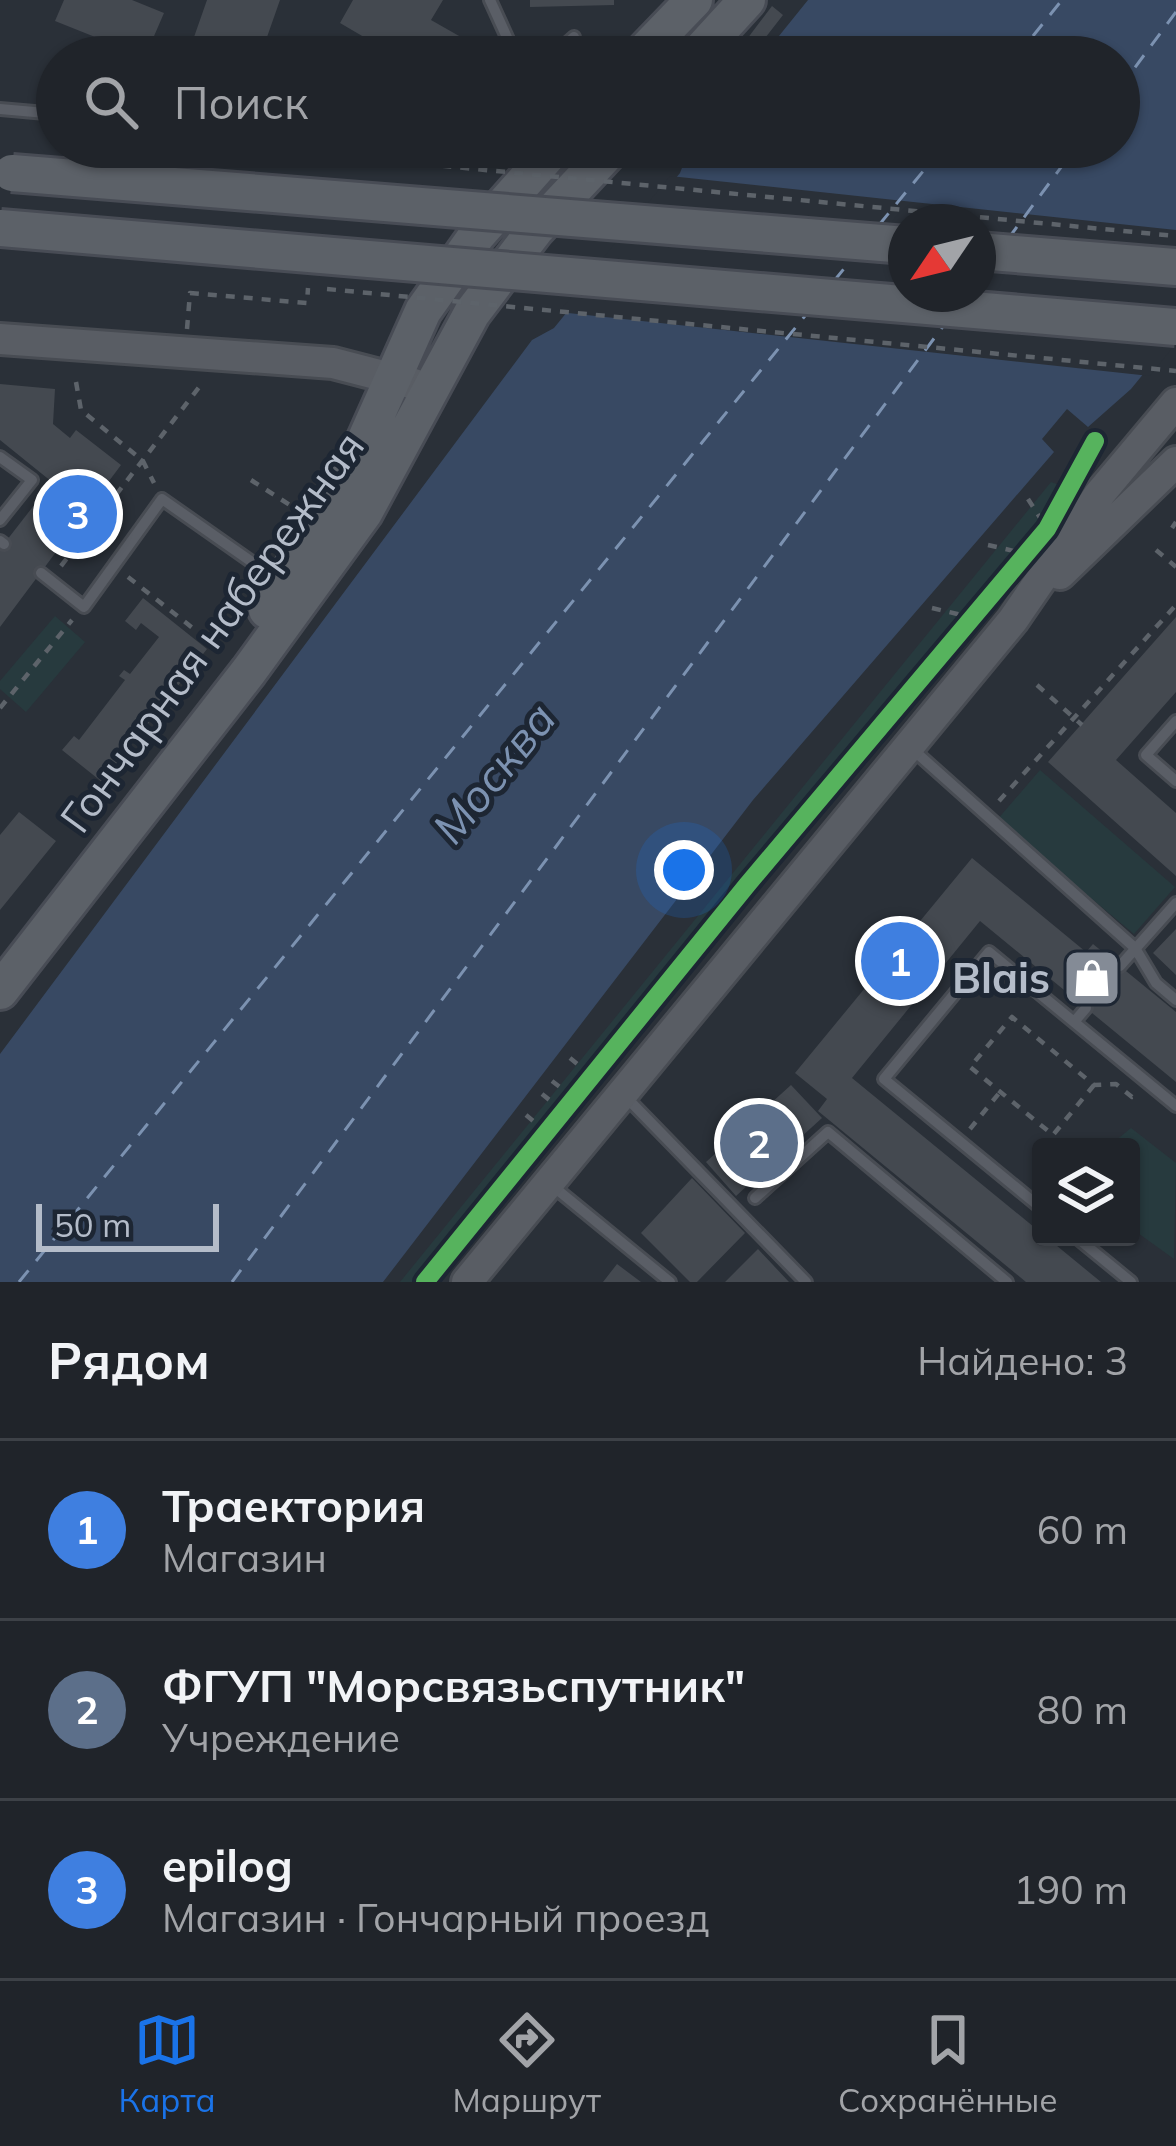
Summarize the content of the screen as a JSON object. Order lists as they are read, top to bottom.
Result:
{
  "streets": {
    "main road": ["Гончарная набережная"]
  },
  "water": ["Москва"],
  "places": {
    "shop": ["Blais"]
  },
  "scale_bar": "50 m",
  "north": "bottom left",
  "page": {
    "search": "Поиск",
    "pins": ["3", "1", "2"],
    "scale": "50 m",
    "heading": ["Рядом", "Найдено: 3"],
    "list": [
      {
        "mark": "1",
        "name": "Траектория",
        "note": "Магазин",
        "value": "60 m"
      },
      {
        "mark": "2",
        "name": "ФГУП \"Морсвязьспутник\"",
        "note": "Учреждение",
        "value": "80 m"
      },
      {
        "mark": "3",
        "name": "epilog",
        "note": "Магазин · Гончарный проезд",
        "value": "190 m"
      }
    ],
    "nav": ["Карта", "Маршрут", "Сохранённые"]
  }
}
